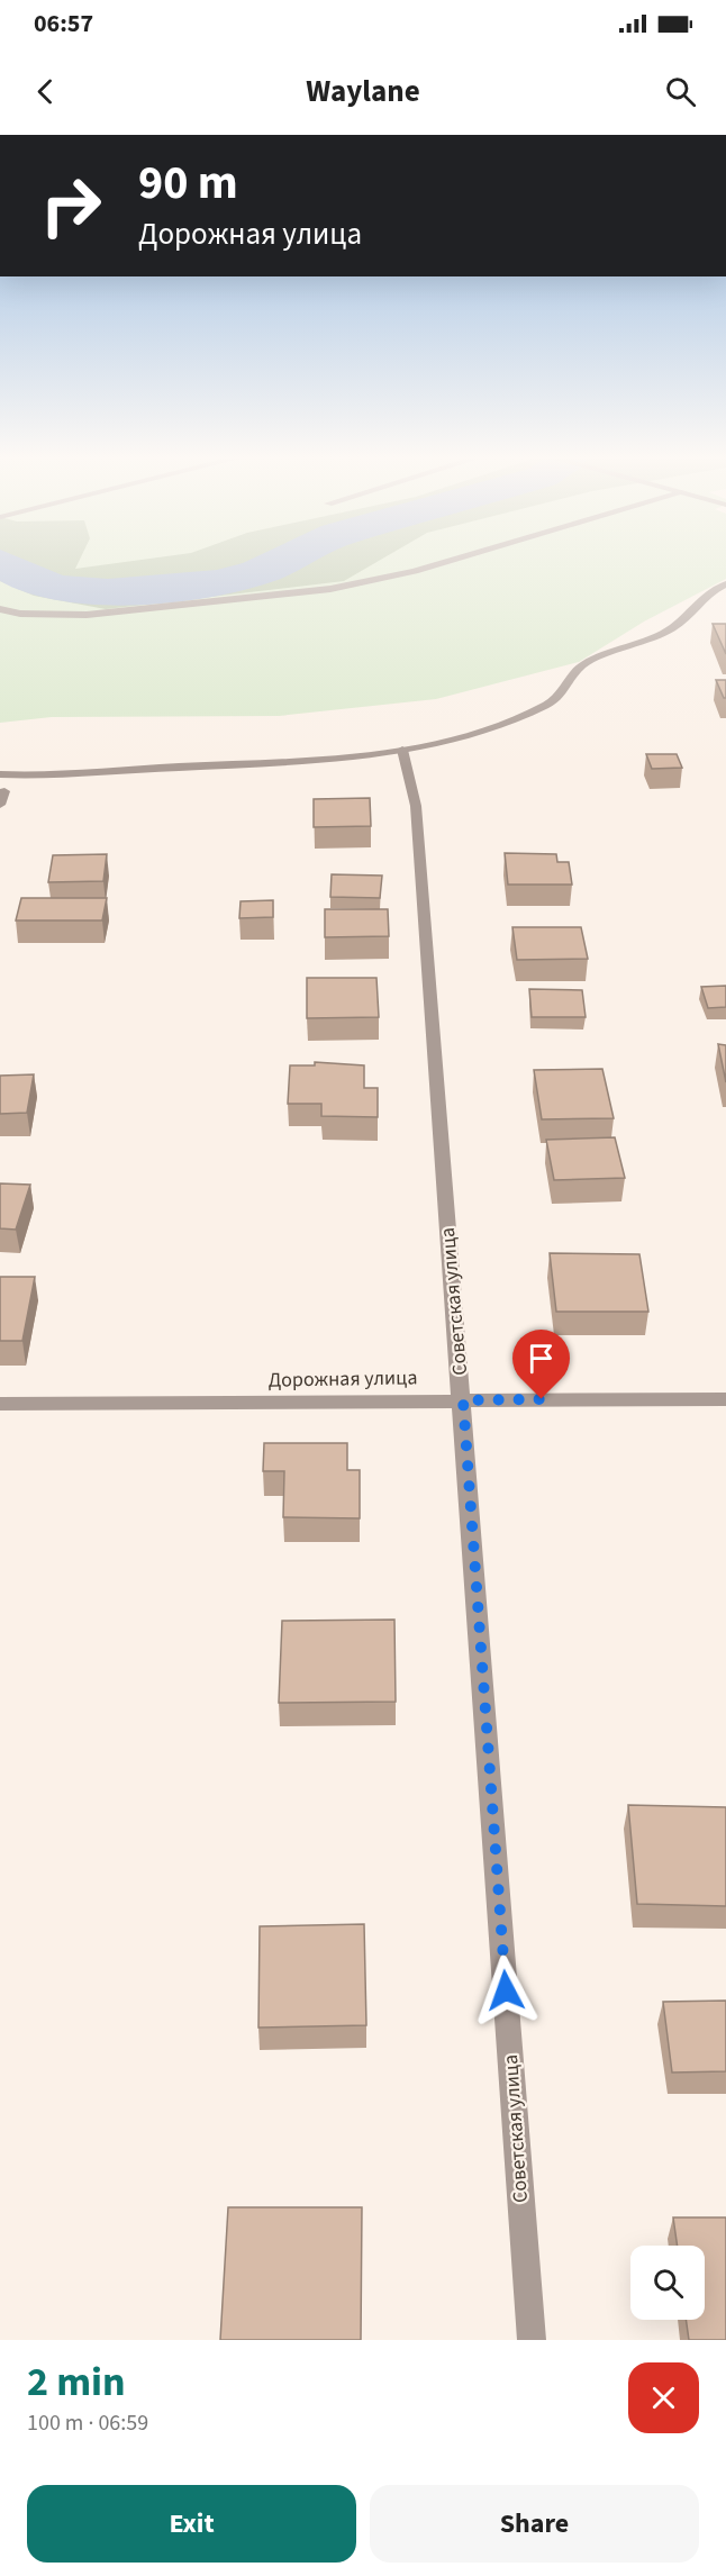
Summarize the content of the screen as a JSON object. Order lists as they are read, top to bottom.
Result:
{
  "streets": {
    "street": ["Советская улица", "Дорожная улица"]
  },
  "crossings": [
    ["Советская улица", "Дорожная улица"]
  ],
  "page": {
    "status": "06:57",
    "header": "Waylane",
    "turn": ["90 m", "Дорожная улица"],
    "heading": ["2 min", "100 m · 06:59"],
    "buttons": ["Exit", "Share"]
  }
}
